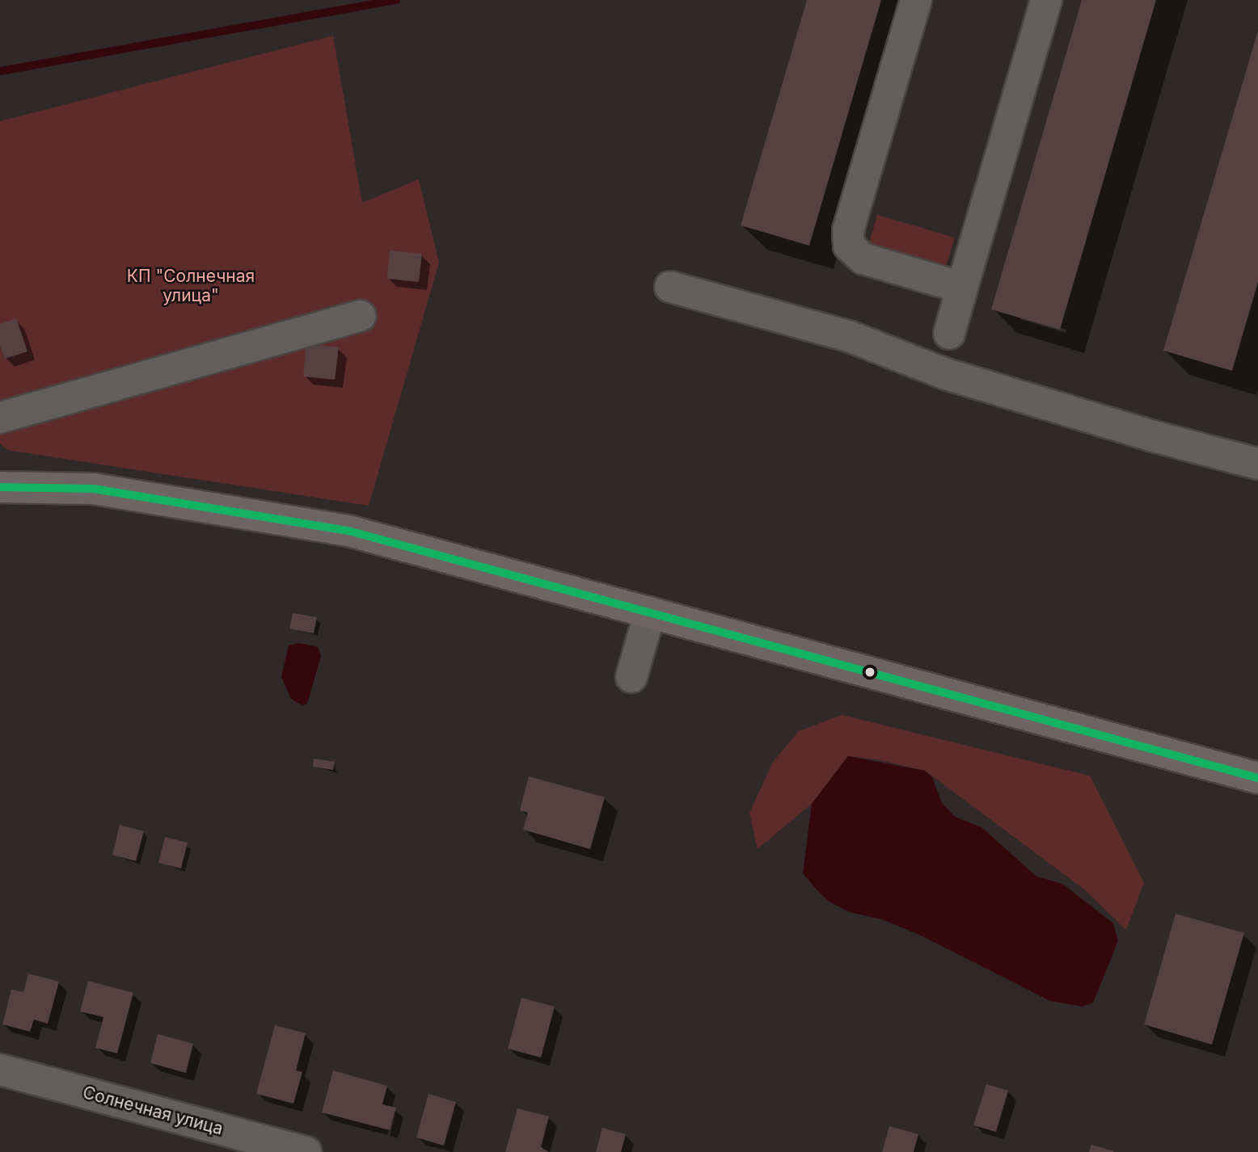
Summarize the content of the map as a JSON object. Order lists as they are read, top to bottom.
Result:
{
  "streets": {
    "street": ["Солнечная улица"]
  },
  "parks": ["КП \"Солнечная улица\""]
}
